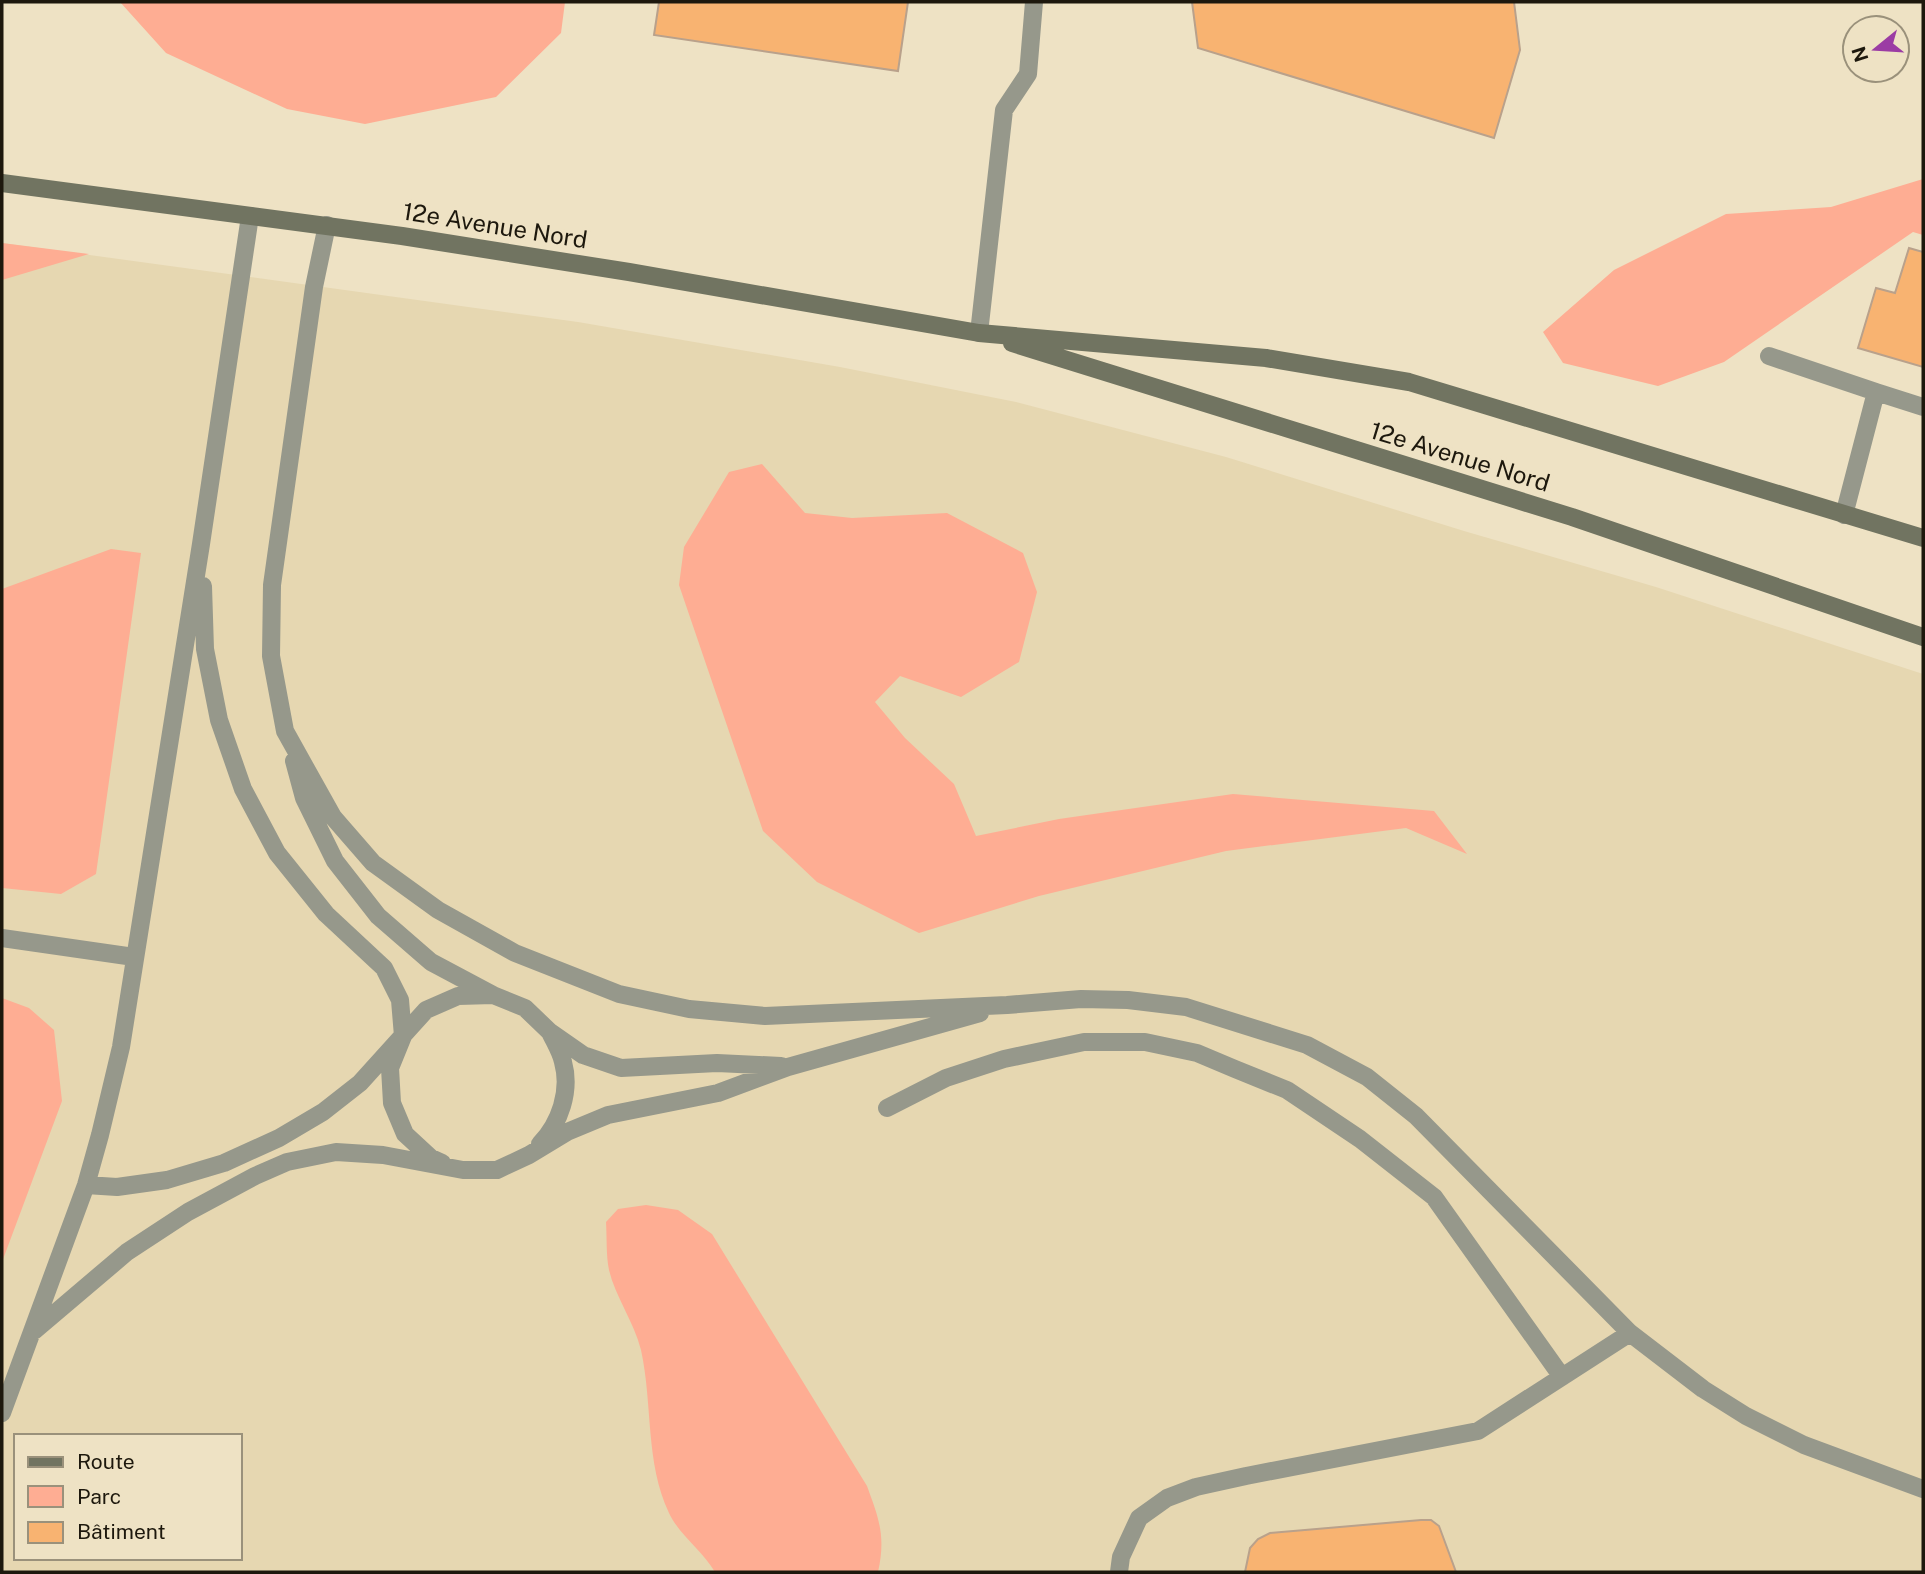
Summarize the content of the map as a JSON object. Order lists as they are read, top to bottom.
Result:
{
  "streets": {
    "main road": ["12e Avenue Nord"]
  },
  "legend": ["Route", "Parc", "Bâtiment"],
  "north": "left"
}
